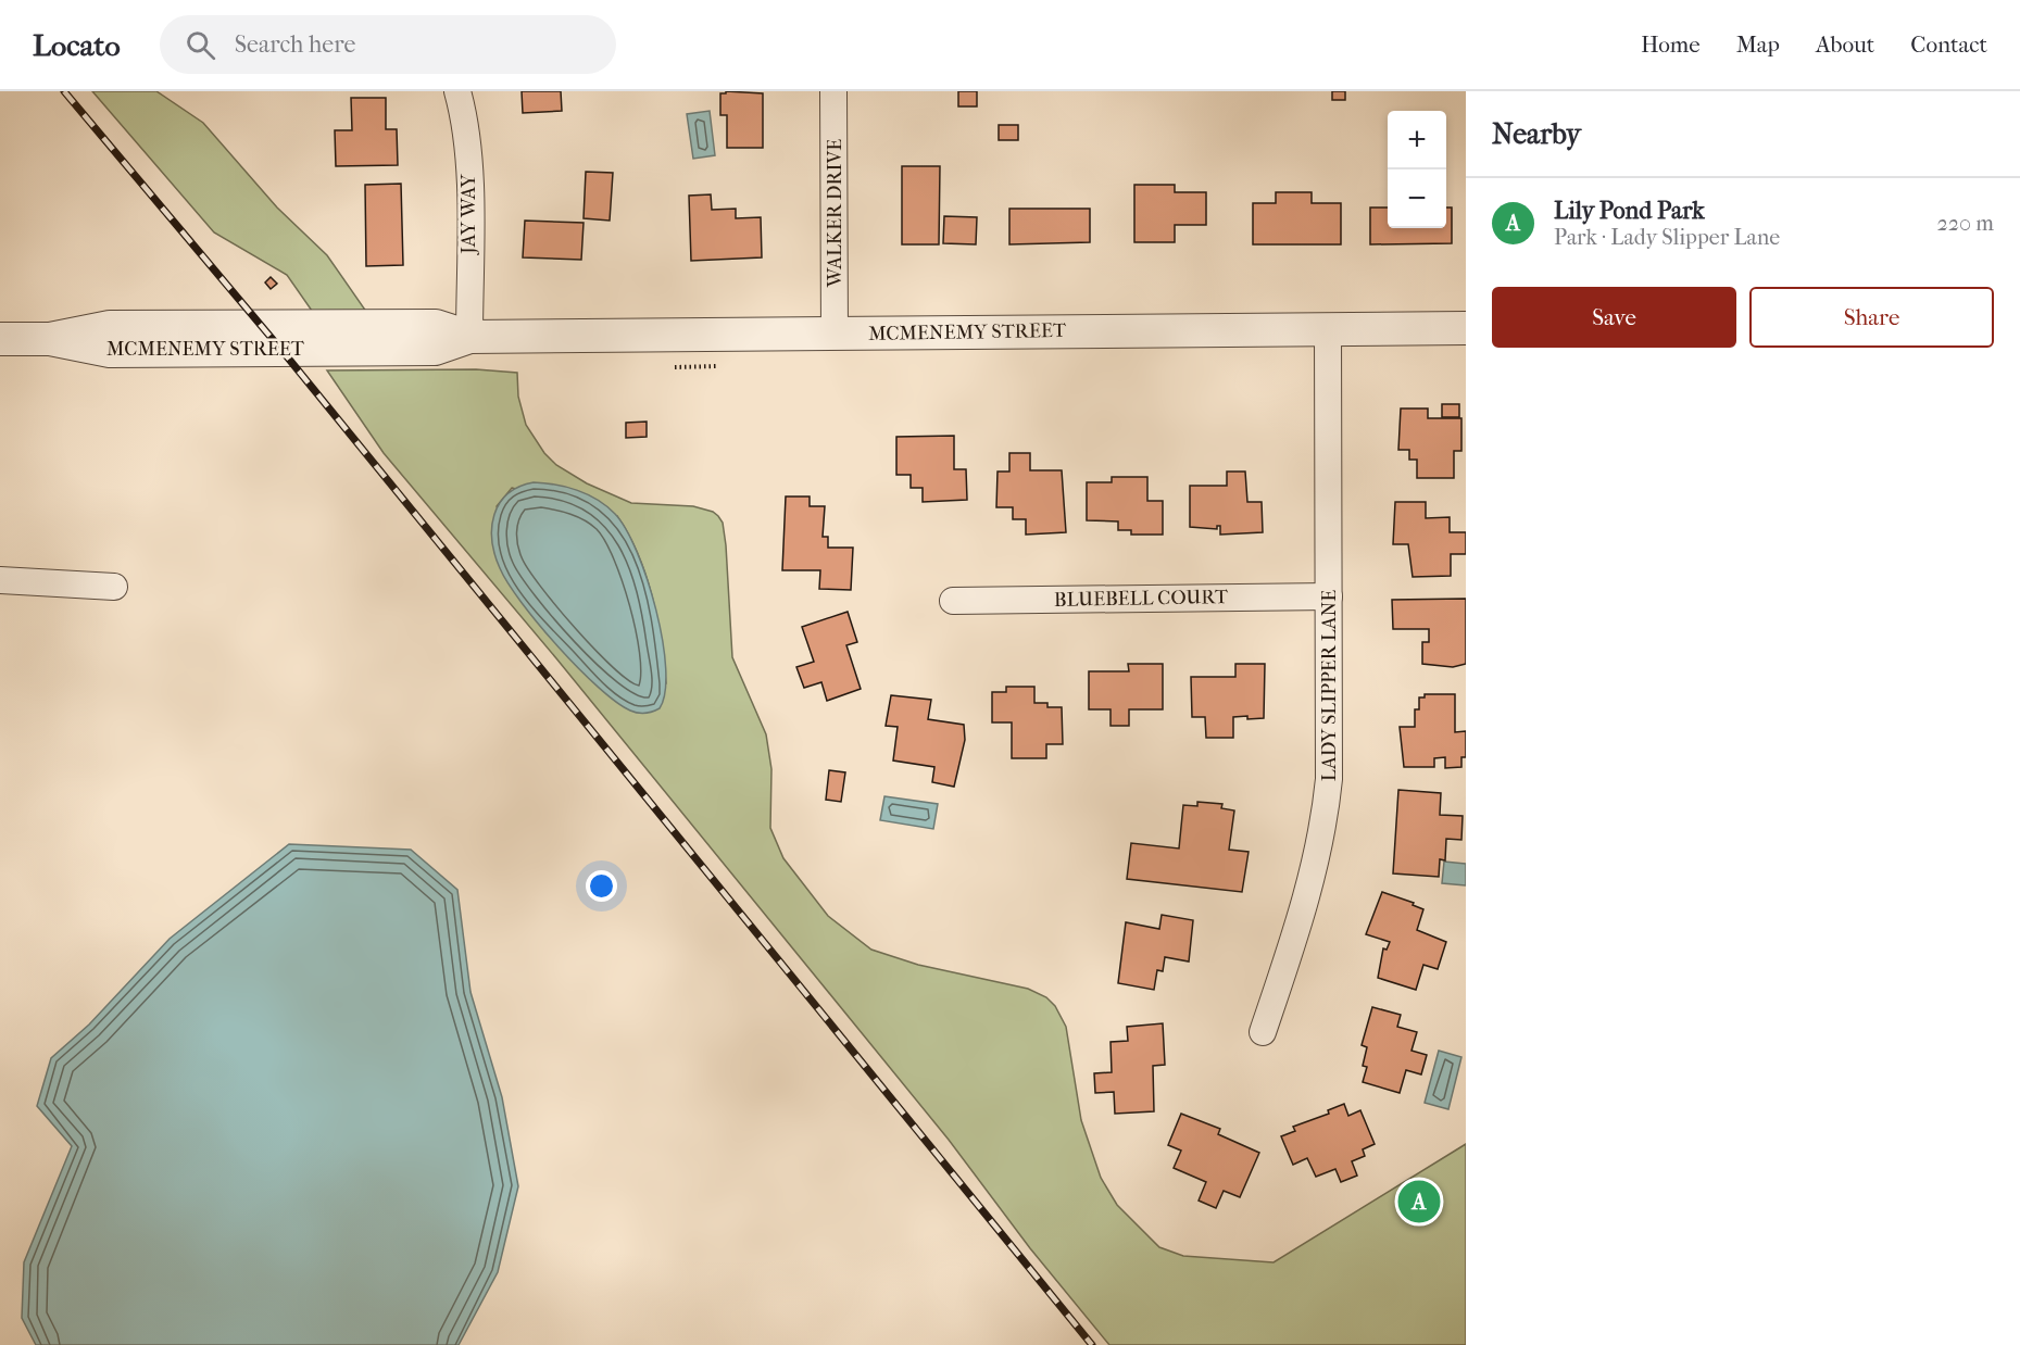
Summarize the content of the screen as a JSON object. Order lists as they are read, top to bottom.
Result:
{
  "streets": {
    "street": [
      "WALKER DRIVE",
      "JAY WAY",
      "MCMENEMY STREET",
      "BLUEBELL COURT",
      "LADY SLIPPER LANE"
    ]
  },
  "crossings": [
    ["WALKER DRIVE", "MCMENEMY STREET"],
    ["JAY WAY", "MCMENEMY STREET"],
    ["MCMENEMY STREET", "LADY SLIPPER LANE"],
    ["BLUEBELL COURT", "LADY SLIPPER LANE"]
  ],
  "page": {
    "header": "Locato",
    "search": "Search here",
    "nav": [
      "Home",
      "Map",
      "About",
      "Contact"
    ],
    "heading": "Nearby",
    "map_buttons": ["+", "−"],
    "list": [
      {
        "mark": "A",
        "name": "Lily Pond Park",
        "note": "Park · Lady Slipper Lane",
        "value": "220 m"
      }
    ],
    "buttons": ["Save", "Share"],
    "pins": "A"
  }
}
